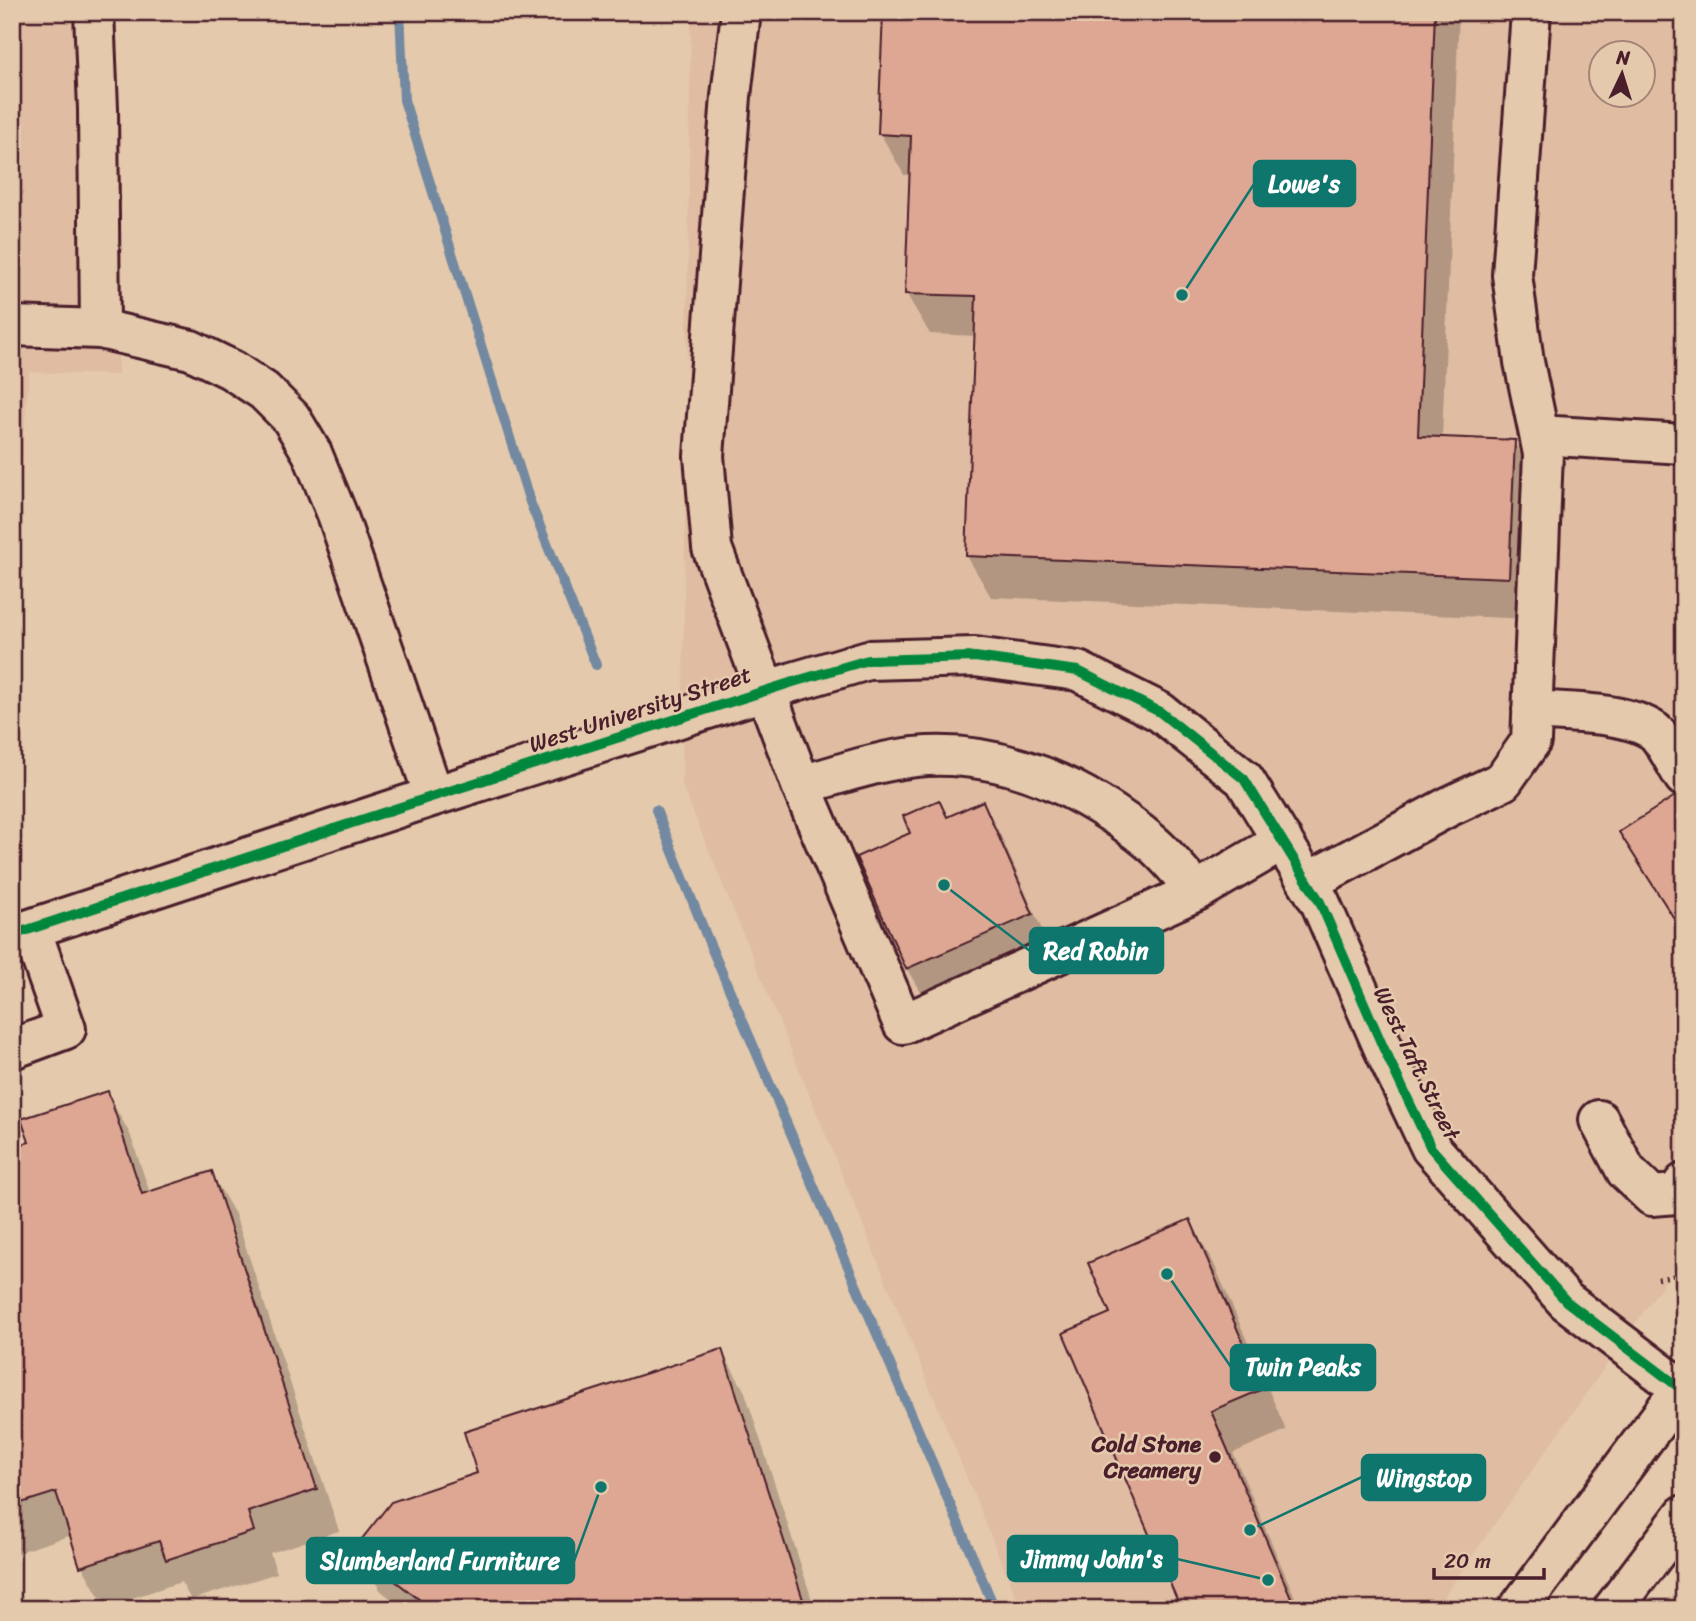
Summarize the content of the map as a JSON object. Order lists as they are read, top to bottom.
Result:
{
  "streets": {
    "street": ["West University Street", "West Taft Street"]
  },
  "crossings": [
    ["West University Street", "West Taft Street"]
  ],
  "places": [
    "Lowe's",
    "Red Robin",
    "Twin Peaks",
    "Cold Stone Creamery",
    "Slumberland Furniture",
    "Wingstop",
    "Jimmy John's"
  ],
  "scale_bar": "20 m",
  "north": "top"
}
